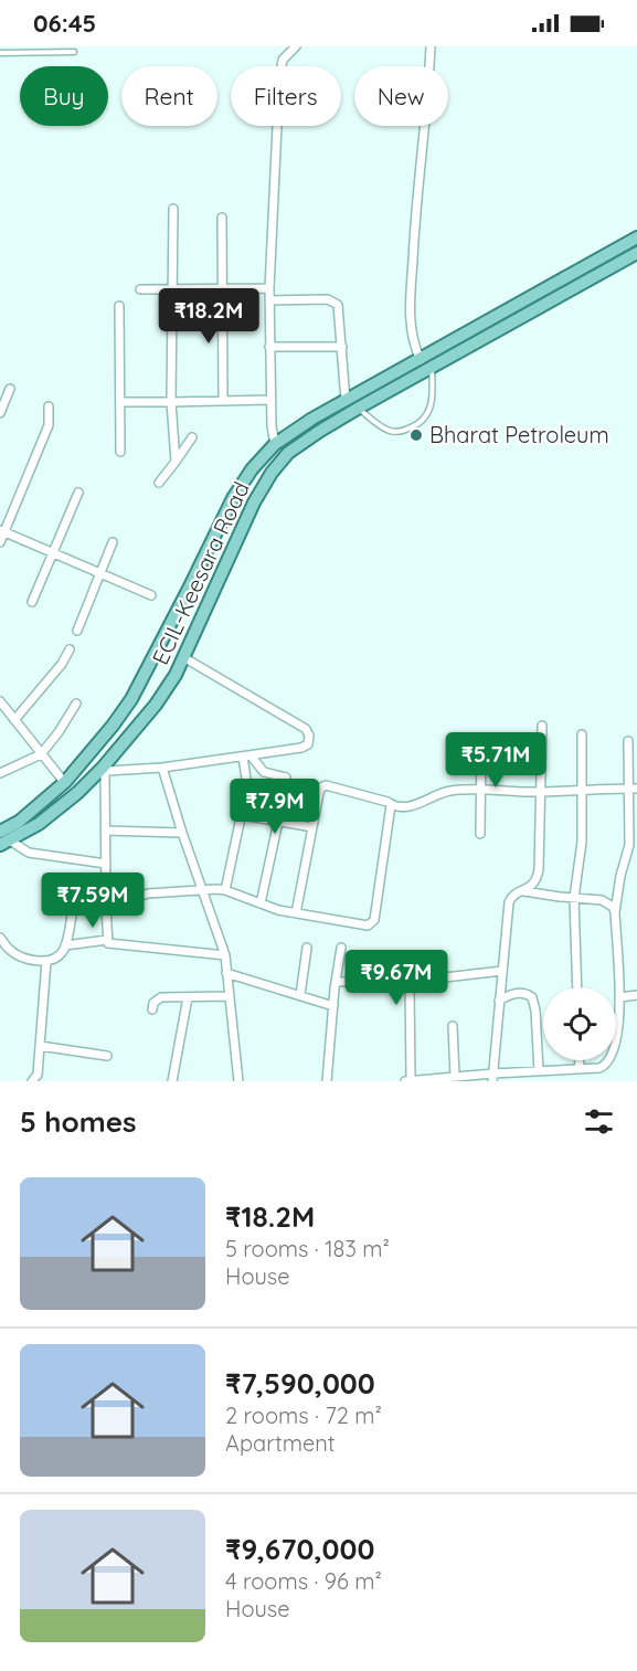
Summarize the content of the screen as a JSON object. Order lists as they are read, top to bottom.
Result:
{
  "streets": {
    "main road": ["ECIL-Keesara Road"]
  },
  "places": ["Bharat Petroleum"],
  "page": {
    "status": "06:45",
    "chip": [
      "Buy",
      "Rent",
      "Filters",
      "New"
    ],
    "price": [
      "₹18.2M",
      "₹5.71M",
      "₹7.9M",
      "₹7.59M",
      "₹9.67M"
    ],
    "heading": "5 homes",
    "list": [
      {
        "name": "₹18.2M",
        "note": "5 rooms · 183 m² · House"
      },
      {
        "name": "₹7,590,000",
        "note": "2 rooms · 72 m² · Apartment"
      },
      {
        "name": "₹9,670,000",
        "note": "4 rooms · 96 m² · House"
      }
    ]
  }
}
